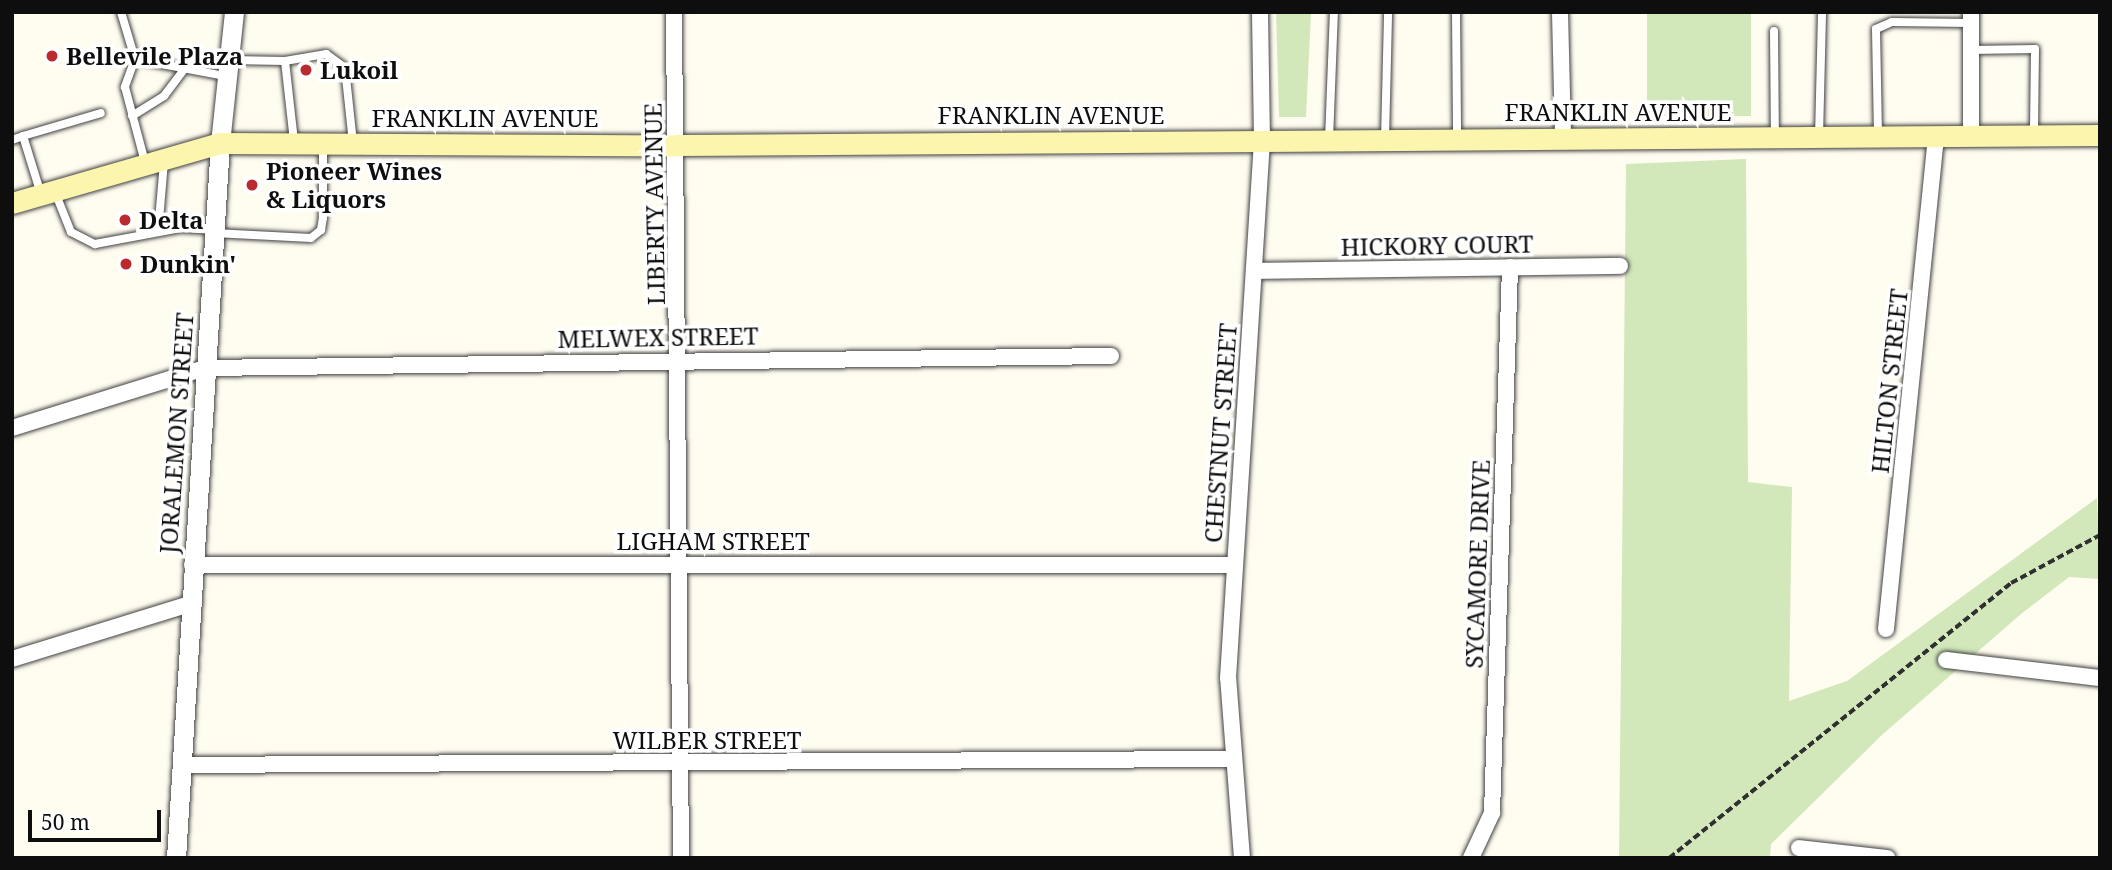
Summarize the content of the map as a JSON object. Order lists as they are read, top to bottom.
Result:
{
  "streets": {
    "main road": ["FRANKLIN AVENUE"],
    "street": [
      "LIBERTY AVENUE",
      "HICKORY COURT",
      "MELWEX STREET",
      "HILTON STREET",
      "JORALEMON STREET",
      "CHESTNUT STREET",
      "LIGHAM STREET",
      "SYCAMORE DRIVE",
      "WILBER STREET"
    ]
  },
  "crossings": [
    ["FRANKLIN AVENUE", "LIBERTY AVENUE"],
    ["FRANKLIN AVENUE", "HILTON STREET"],
    ["FRANKLIN AVENUE", "JORALEMON STREET"],
    ["FRANKLIN AVENUE", "CHESTNUT STREET"],
    ["LIBERTY AVENUE", "MELWEX STREET"],
    ["LIBERTY AVENUE", "LIGHAM STREET"],
    ["LIBERTY AVENUE", "WILBER STREET"],
    ["HICKORY COURT", "CHESTNUT STREET"],
    ["HICKORY COURT", "SYCAMORE DRIVE"],
    ["MELWEX STREET", "JORALEMON STREET"],
    ["JORALEMON STREET", "LIGHAM STREET"],
    ["JORALEMON STREET", "WILBER STREET"],
    ["CHESTNUT STREET", "LIGHAM STREET"],
    ["CHESTNUT STREET", "WILBER STREET"]
  ],
  "places": [
    "Bellevile Plaza",
    "Lukoil",
    "Pioneer Wines & Liquors",
    "Delta",
    "Dunkin'"
  ],
  "scale_bar": "50 m"
}
